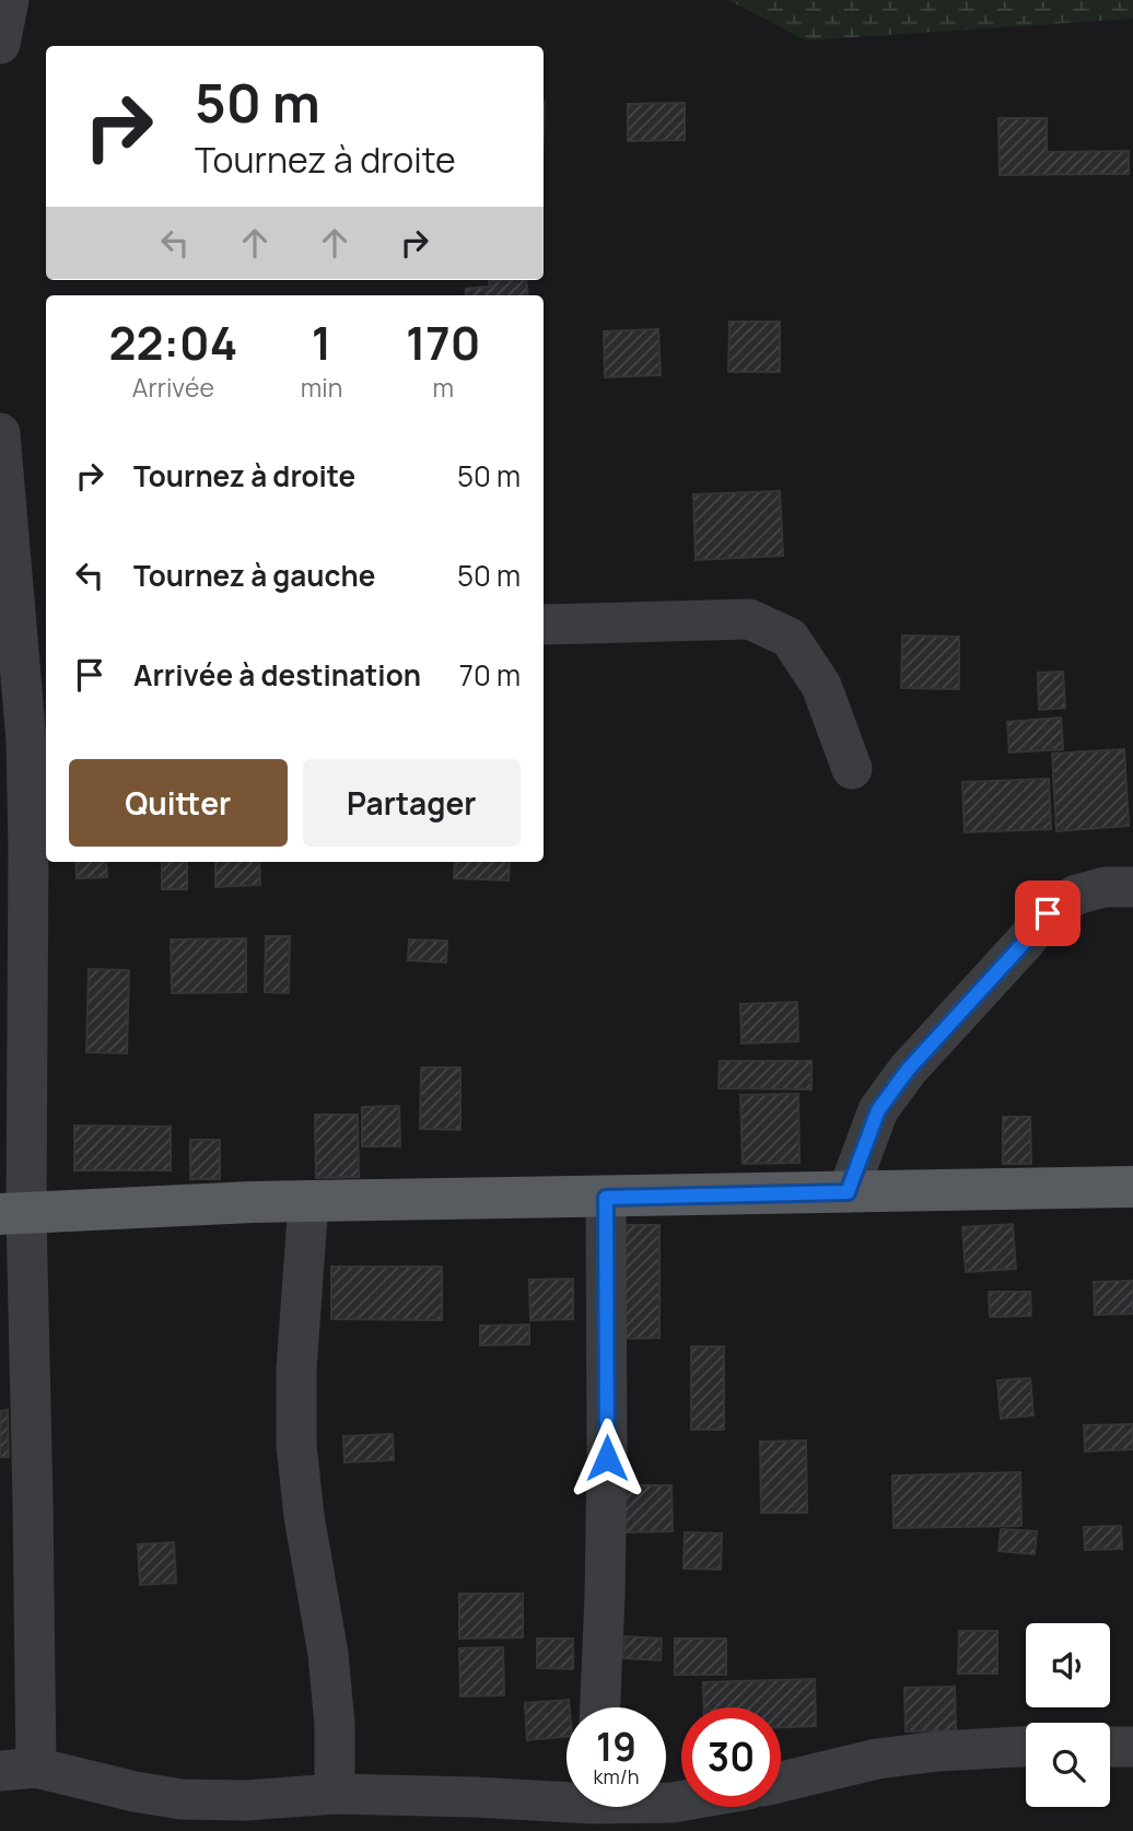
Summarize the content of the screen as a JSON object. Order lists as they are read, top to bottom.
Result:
{
  "page": {
    "turn": ["50 m", "Tournez à droite"],
    "eta": [
      "22:04",
      "Arrivée",
      "1",
      "min",
      "170",
      "m"
    ],
    "list": [
      {
        "name": "Tournez à droite",
        "value": "50 m"
      },
      {
        "name": "Tournez à gauche",
        "value": "50 m"
      },
      {
        "name": "Arrivée à destination",
        "value": "70 m"
      }
    ],
    "buttons": ["Quitter", "Partager"],
    "speed": "19 km/h",
    "limit": "30"
  }
}
